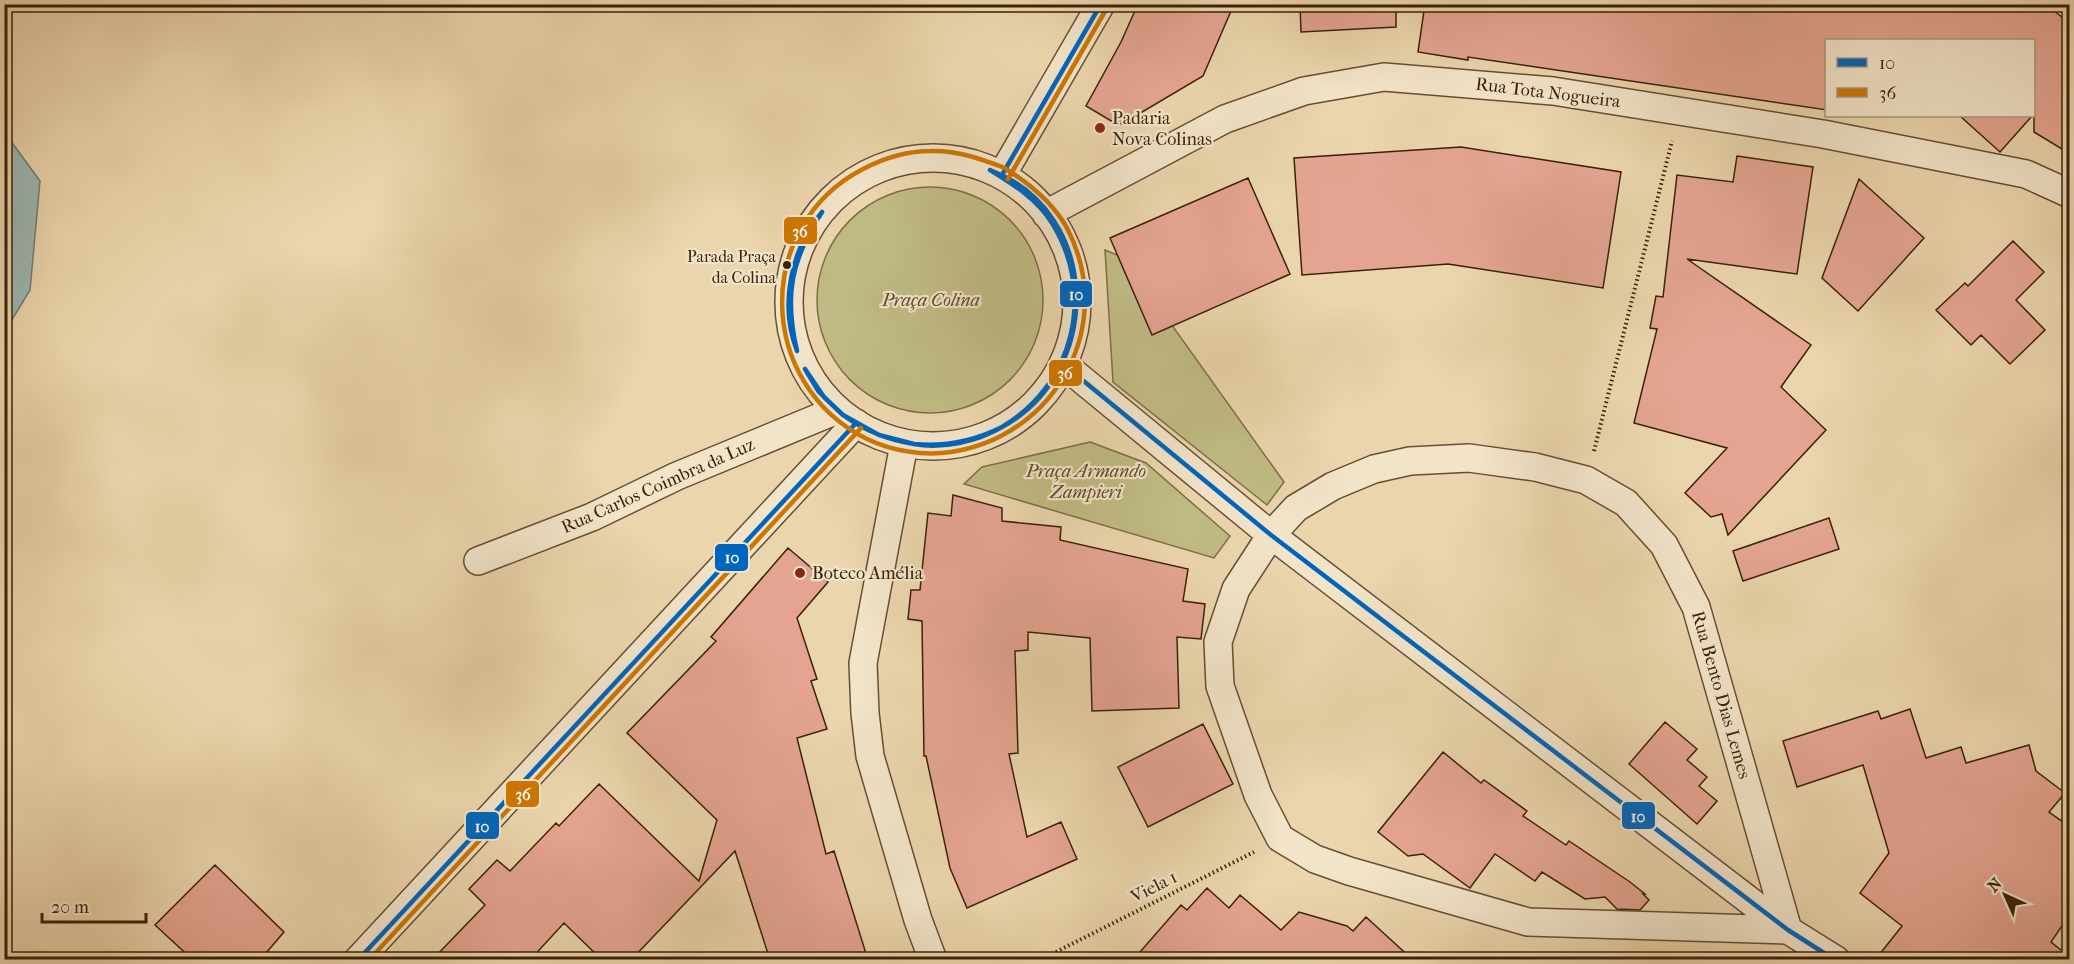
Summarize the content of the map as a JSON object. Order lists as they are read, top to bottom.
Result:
{
  "streets": {
    "street": ["Rua Tota Nogueira", "Rua Carlos Coimbra da Luz", "Rua Bento Dias Lemes"],
    "path": ["Viela 1"]
  },
  "crossings": [
    ["Rua Bento Dias Lemes", "Viela 1"]
  ],
  "parks": ["Praça Colina", "Praça Armando Zampieri"],
  "places": ["Padaria Nova Colinas", "Parada Praça da Colina", "Boteco Amélia"],
  "lines": ["transit line 10", "transit line 36"],
  "legend": ["10", "36"],
  "scale_bar": "20 m",
  "north": "top left"
}
